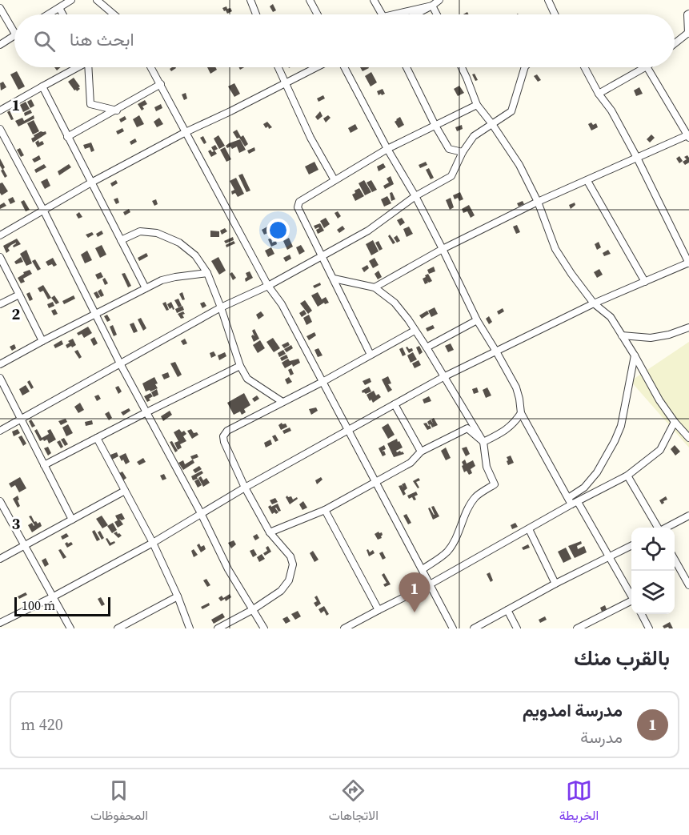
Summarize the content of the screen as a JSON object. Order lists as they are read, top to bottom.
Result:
{
  "scale_bar": "100 m",
  "page": {
    "search": "ابحث هنا",
    "pins": "1",
    "scale": "100 m",
    "heading": "بالقرب منك",
    "list": [
      {
        "mark": "1",
        "name": "مدرسة امدويم",
        "note": "مدرسة",
        "value": "420 m"
      }
    ],
    "nav": ["الخريطة", "الاتجاهات", "المحفوظات"]
  },
  "grid": {
    "rows": ["1", "2", "3"]
  }
}
